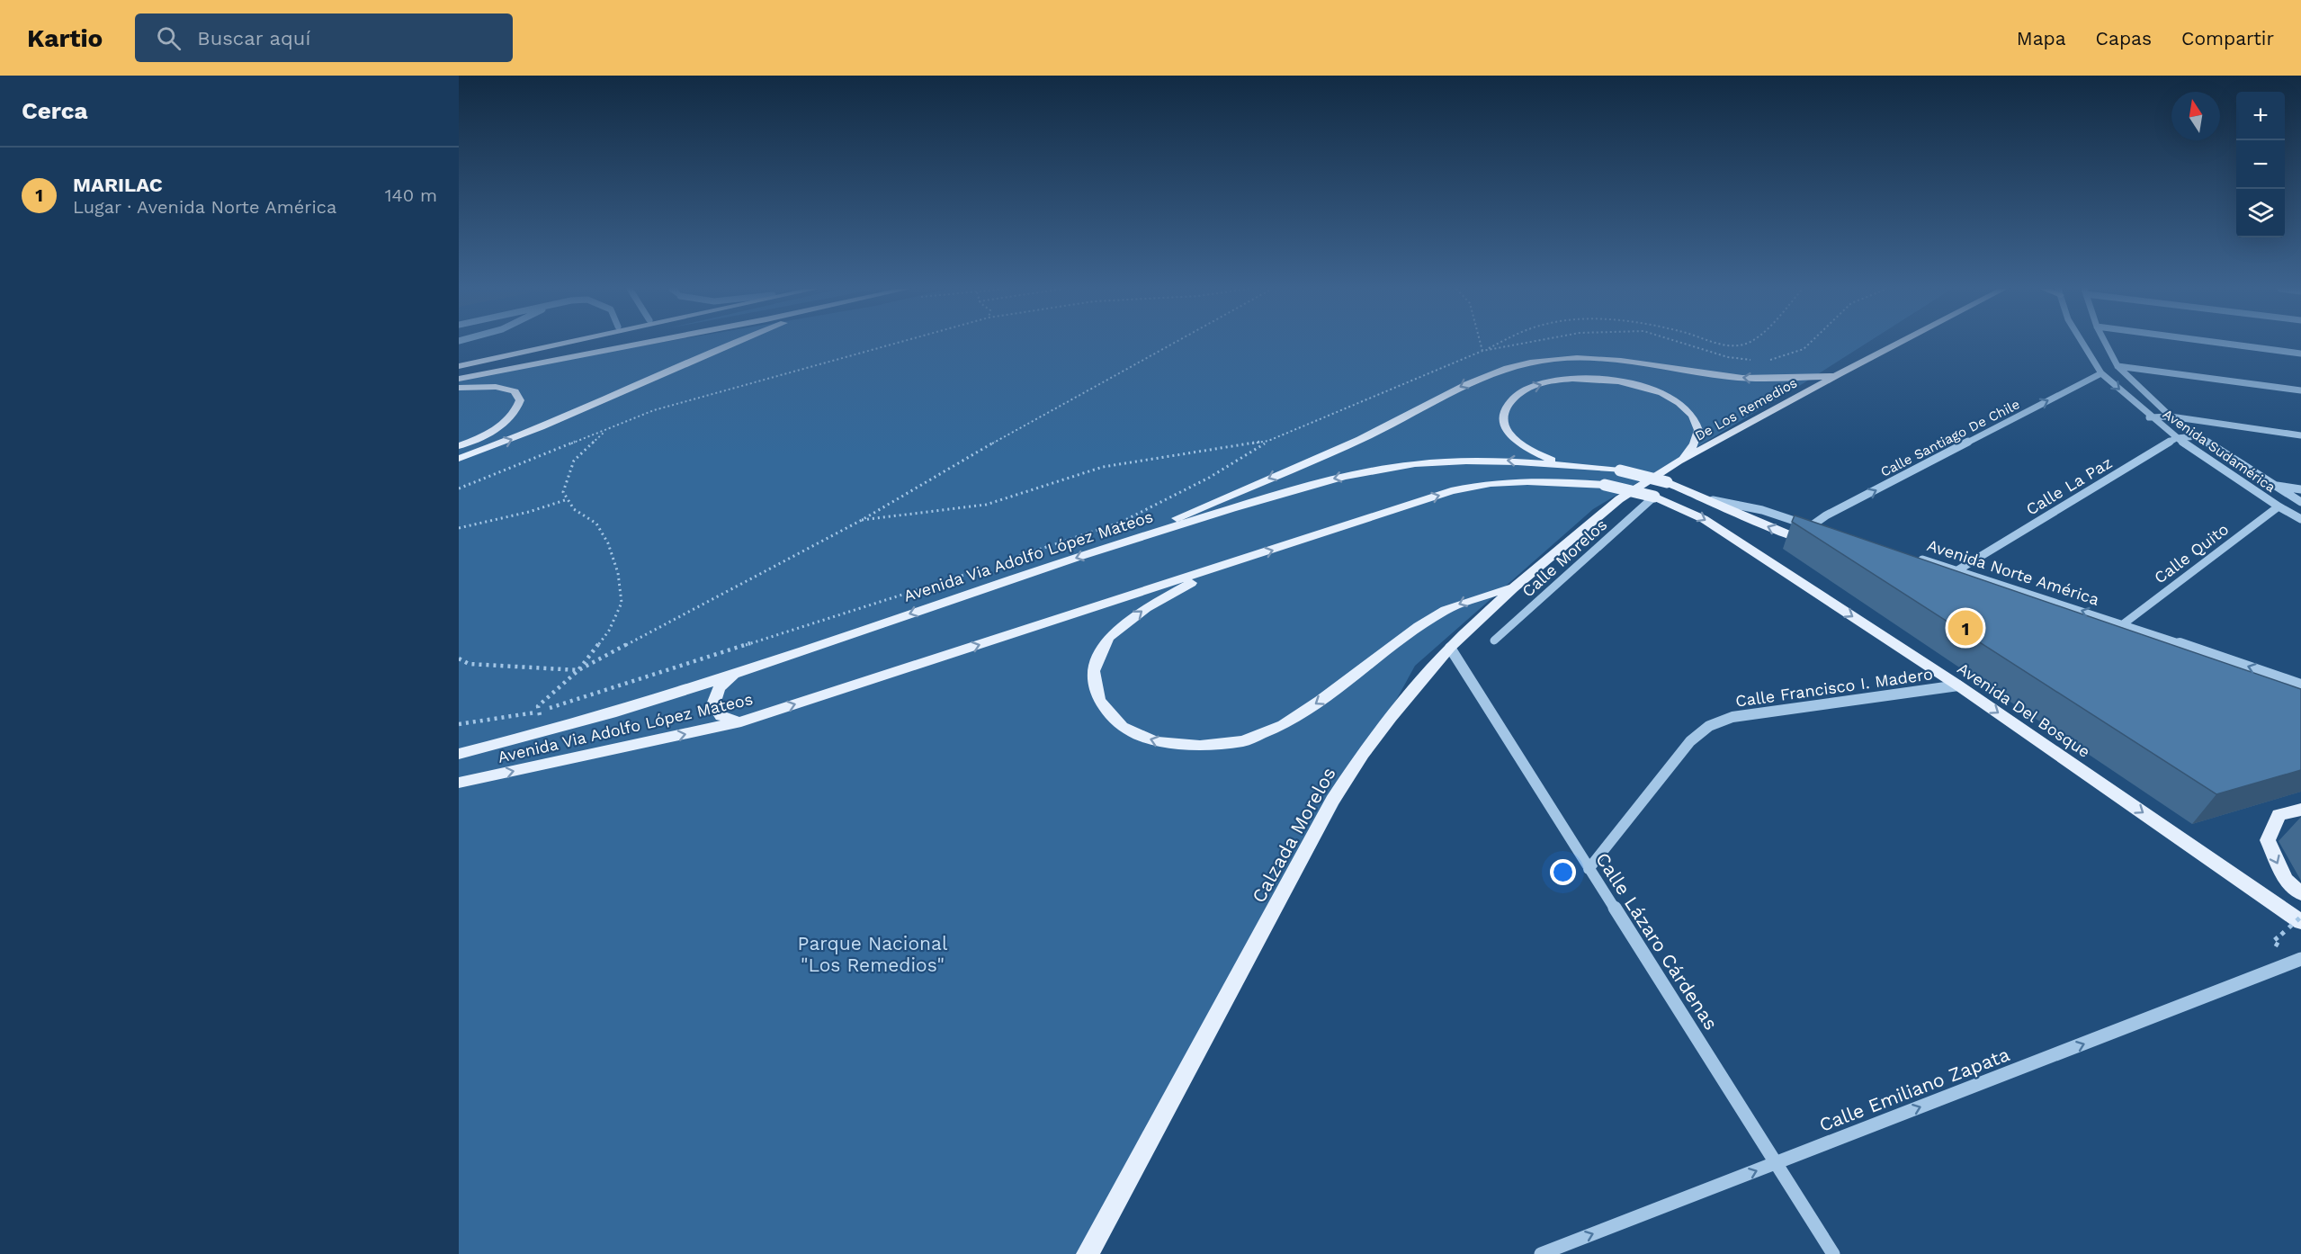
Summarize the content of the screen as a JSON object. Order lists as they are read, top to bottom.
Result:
{
  "streets": {
    "main road": [
      "De Los Remedios",
      "Avenida Via Adolfo López Mateos",
      "Avenida Del Bosque",
      "Calzada Morelos"
    ],
    "street": [
      "Calle Santiago De Chile",
      "Avenida Sudamérica",
      "Calle La Paz",
      "Calle Quito",
      "Calle Morelos",
      "Avenida Norte América",
      "Calle Francisco I. Madero",
      "Calle Lázaro Cárdenas",
      "Calle Emiliano Zapata"
    ]
  },
  "crossings": [
    ["De Los Remedios", "Calzada Morelos"],
    ["Calle Santiago De Chile", "Avenida Sudamérica"],
    ["Avenida Sudamérica", "Calle La Paz"],
    ["Avenida Sudamérica", "Calle Quito"],
    ["Calle La Paz", "Avenida Norte América"],
    ["Calle Quito", "Avenida Norte América"],
    ["Avenida Via Adolfo López Mateos", "Avenida Del Bosque"],
    ["Calle Morelos", "Avenida Del Bosque"],
    ["Calle Francisco I. Madero", "Avenida Del Bosque"],
    ["Calle Francisco I. Madero", "Calle Lázaro Cárdenas"],
    ["Calzada Morelos", "Calle Lázaro Cárdenas"],
    ["Calle Lázaro Cárdenas", "Calle Emiliano Zapata"]
  ],
  "one_way": [
    "Calle Santiago De Chile",
    "Avenida Norte América",
    "Avenida Del Bosque",
    "Calle Emiliano Zapata"
  ],
  "parks": ["Parque Nacional \"Los Remedios\""],
  "north": "top",
  "page": {
    "header": "Kartio",
    "search": "Buscar aquí",
    "nav": ["Mapa", "Capas", "Compartir"],
    "heading": "Cerca",
    "map_buttons": ["+", "−"],
    "list": [
      {
        "mark": "1",
        "name": "MARILAC",
        "note": "Lugar · Avenida Norte América",
        "value": "140 m"
      }
    ],
    "pins": "1"
  }
}
